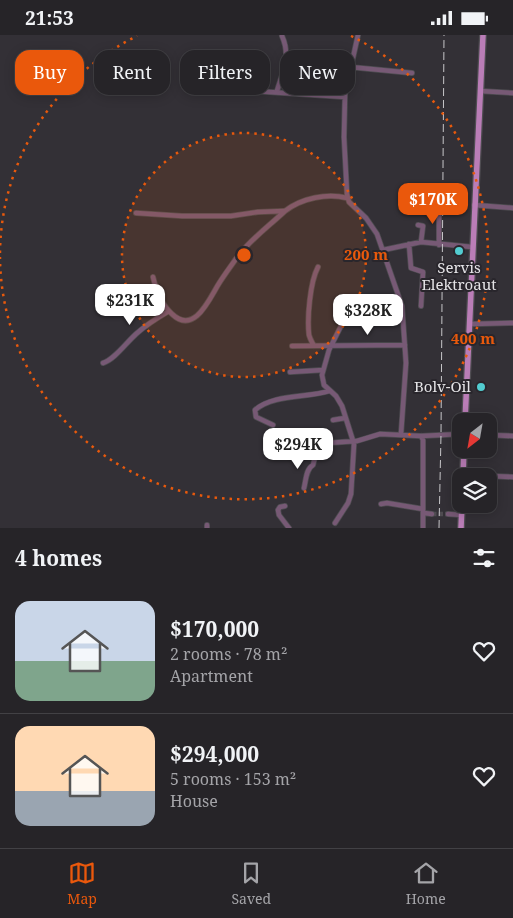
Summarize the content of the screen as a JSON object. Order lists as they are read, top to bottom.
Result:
{
  "places": ["Servis Elektroaut", "Bolv-Oil"],
  "north": "bottom left",
  "page": {
    "status": "21:53",
    "chip": [
      "Buy",
      "Rent",
      "Filters",
      "New"
    ],
    "price": [
      "$170K",
      "$231K",
      "$328K",
      "$294K"
    ],
    "heading": "4 homes",
    "list": [
      {
        "name": "$170,000",
        "note": "2 rooms · 78 m² · Apartment"
      },
      {
        "name": "$294,000",
        "note": "5 rooms · 153 m² · House"
      }
    ],
    "tabs": ["Map", "Saved", "Home"]
  },
  "rings": ["200 m", "400 m"]
}
